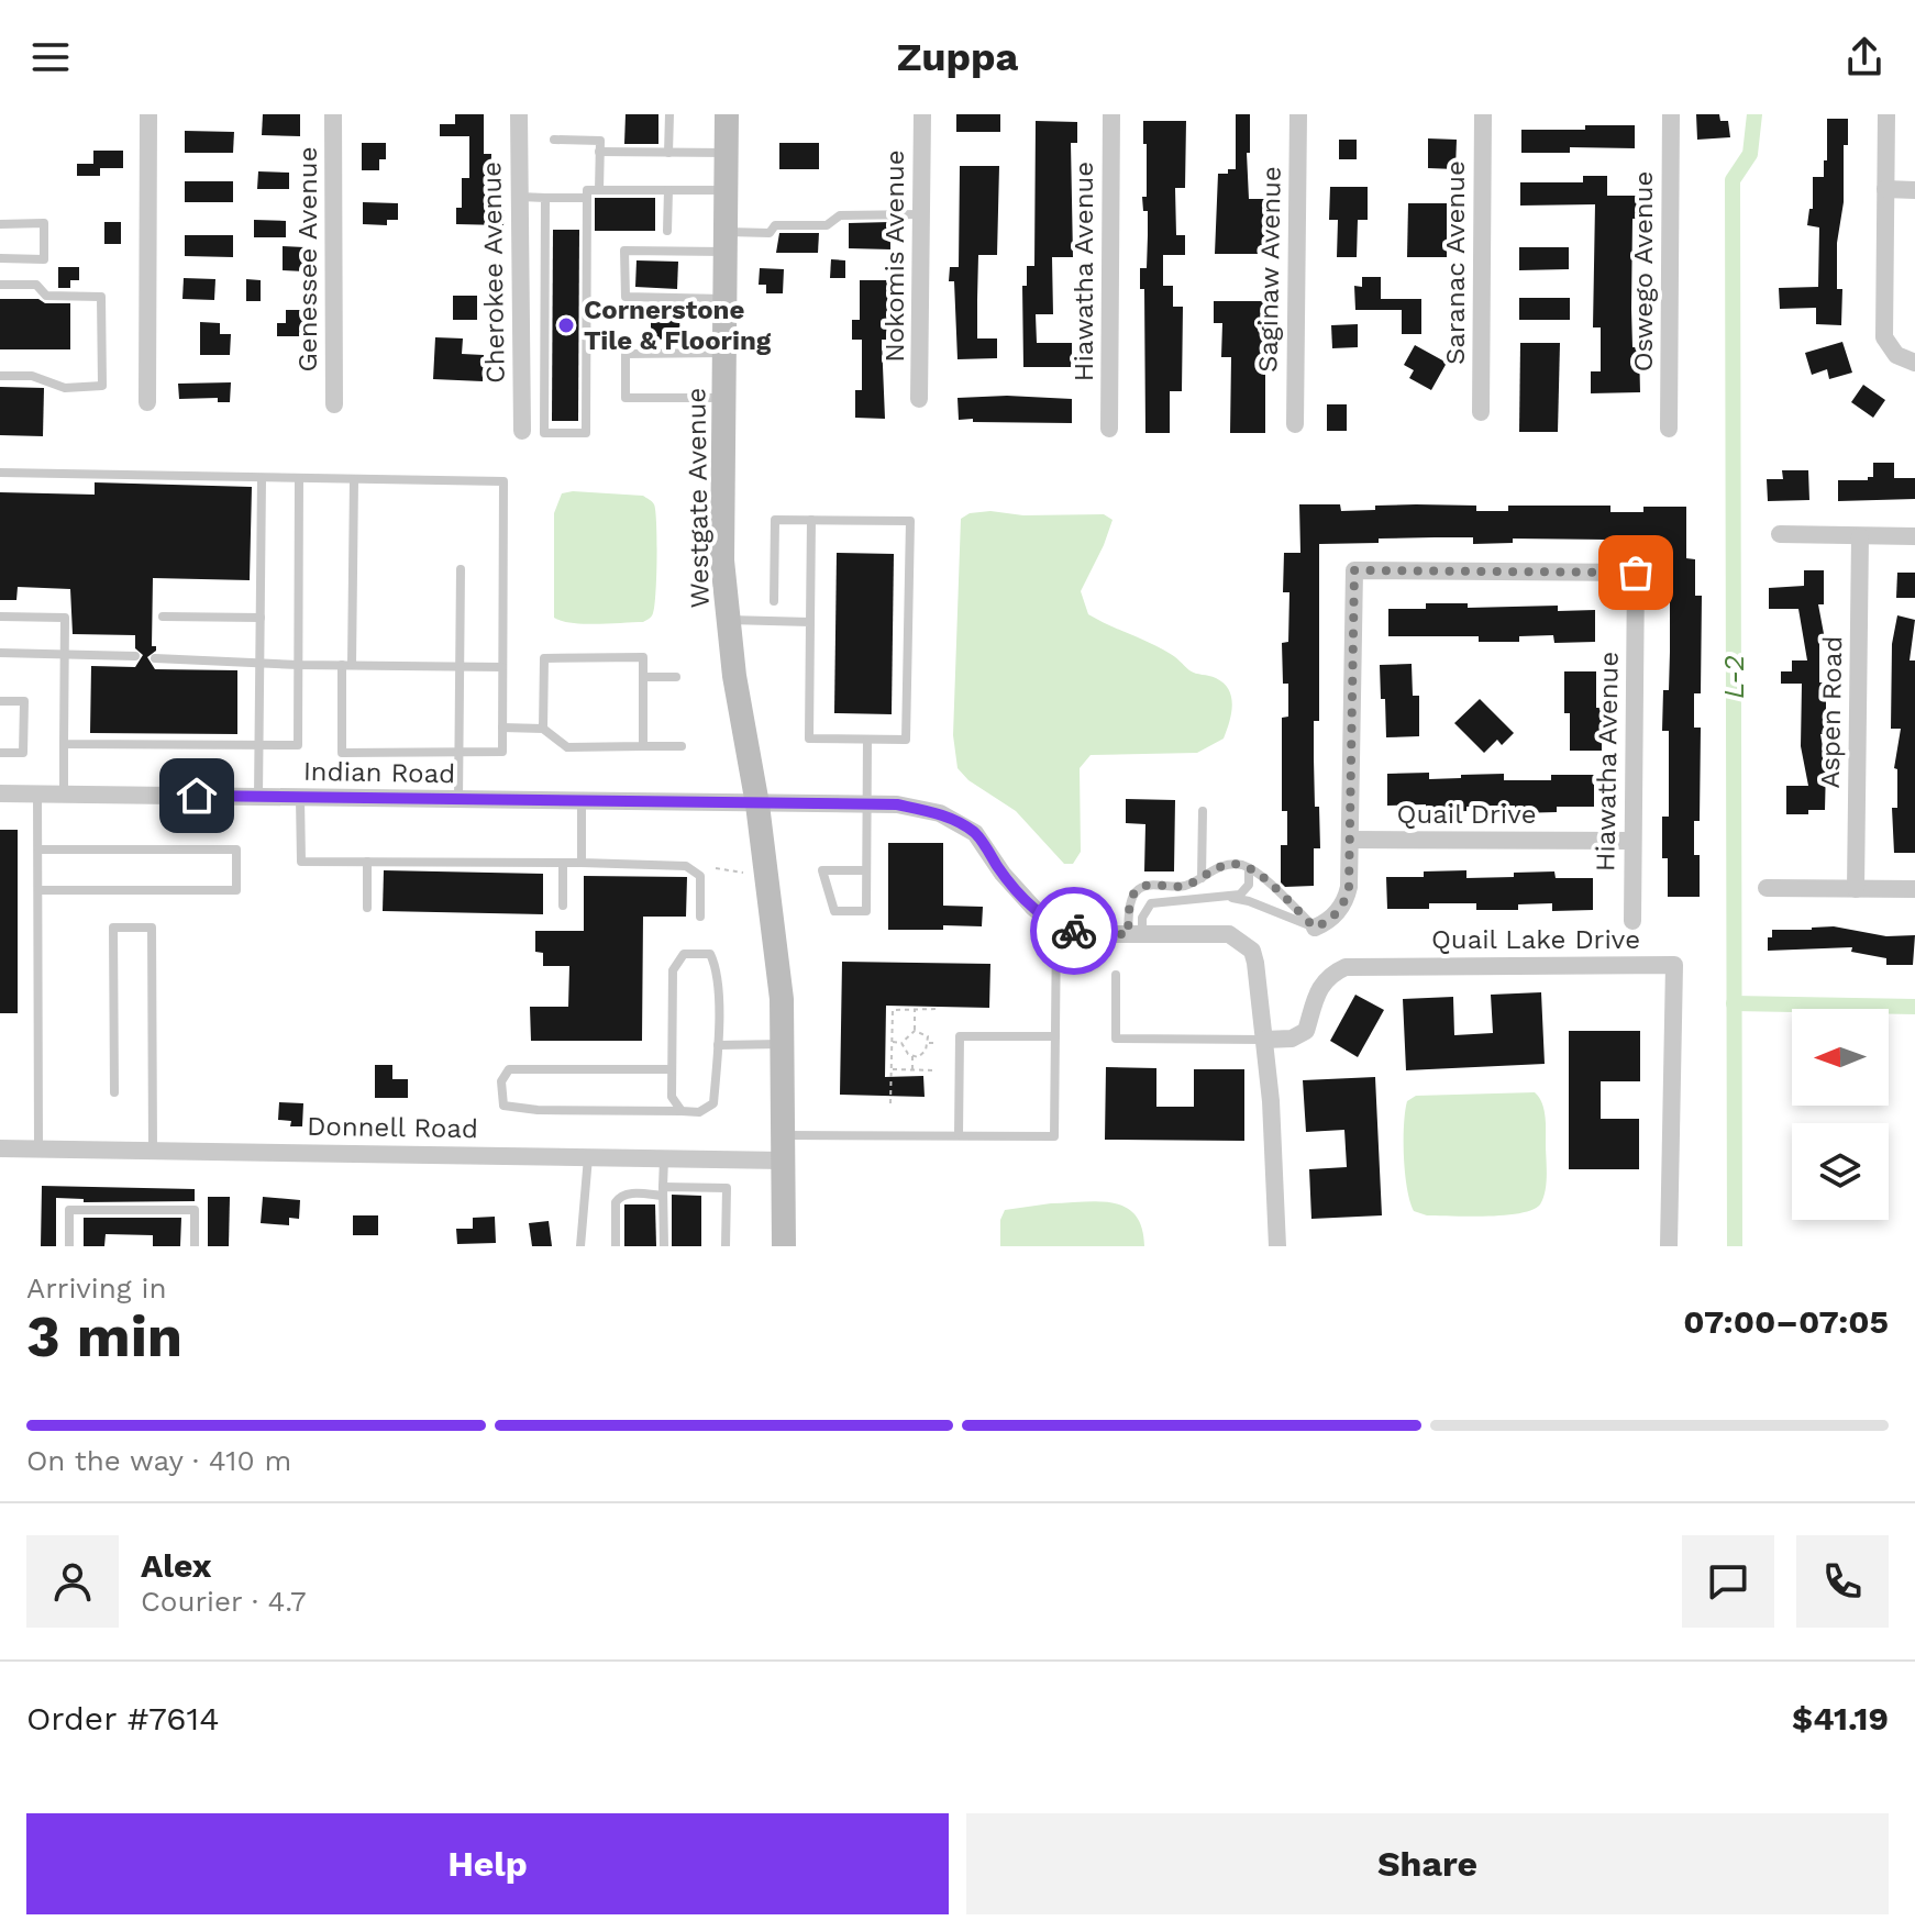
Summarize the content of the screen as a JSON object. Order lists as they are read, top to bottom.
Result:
{
  "streets": {
    "street": [
      "Nokomis Avenue",
      "Genessee Avenue",
      "Saranac Avenue",
      "Saginaw Avenue",
      "Hiawatha Avenue",
      "Oswego Avenue",
      "Cherokee Avenue",
      "Westgate Avenue",
      "Aspen Road",
      "Indian Road",
      "Quail Drive",
      "Quail Lake Drive",
      "Donnell Road"
    ]
  },
  "crossings": [
    ["Hiawatha Avenue", "Quail Drive"],
    ["Westgate Avenue", "Indian Road"],
    ["Westgate Avenue", "Donnell Road"]
  ],
  "water": ["L-2"],
  "places": ["Cornerstone Tile & Flooring"],
  "north": "left",
  "page": {
    "header": "Zuppa",
    "heading": ["3 min", "Arriving in", "07:00–07:05"],
    "panel": [
      "Alex",
      "Courier · 4.7",
      "Order #7614",
      "$41.19"
    ],
    "bar": "On the way · 410 m",
    "buttons": ["Help", "Share"]
  }
}
